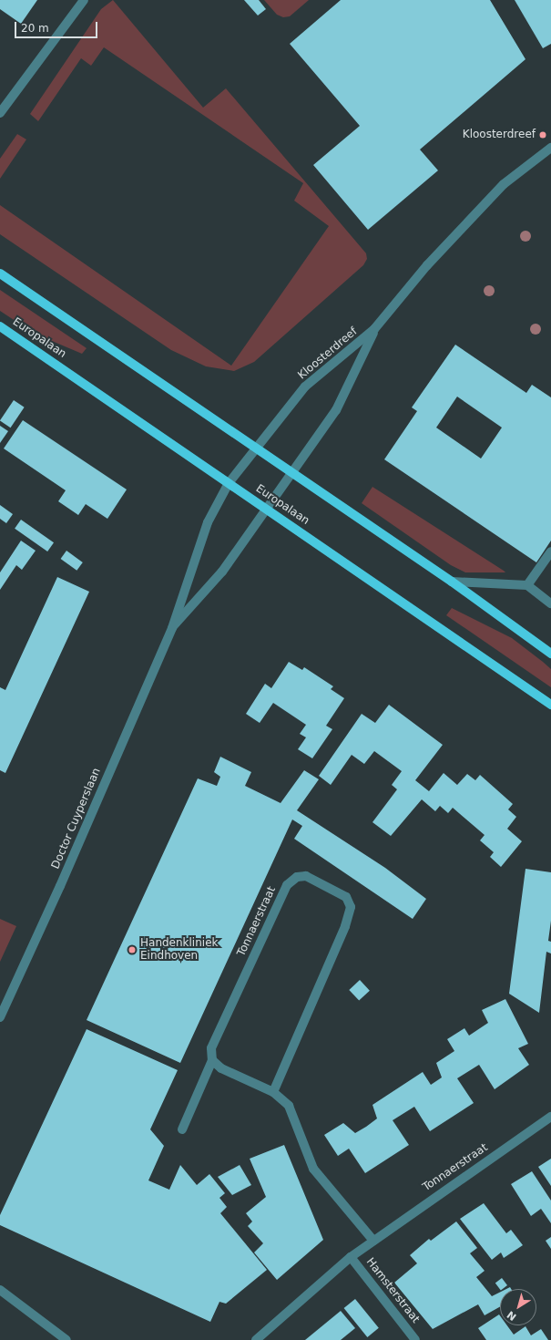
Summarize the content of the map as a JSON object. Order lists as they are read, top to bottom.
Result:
{
  "streets": {
    "main road": ["Europalaan"],
    "street": [
      "Kloosterdreef",
      "Doctor Cuyperslaan",
      "Tonnaerstraat",
      "Hamsterstraat"
    ]
  },
  "crossings": [
    ["Europalaan", "Kloosterdreef"],
    ["Europalaan", "Doctor Cuyperslaan"],
    ["Kloosterdreef", "Doctor Cuyperslaan"],
    ["Tonnaerstraat", "Hamsterstraat"]
  ],
  "places": ["Kloosterdreef", "Handenkliniek Eindhoven"],
  "scale_bar": "20 m",
  "north": "bottom left"
}
